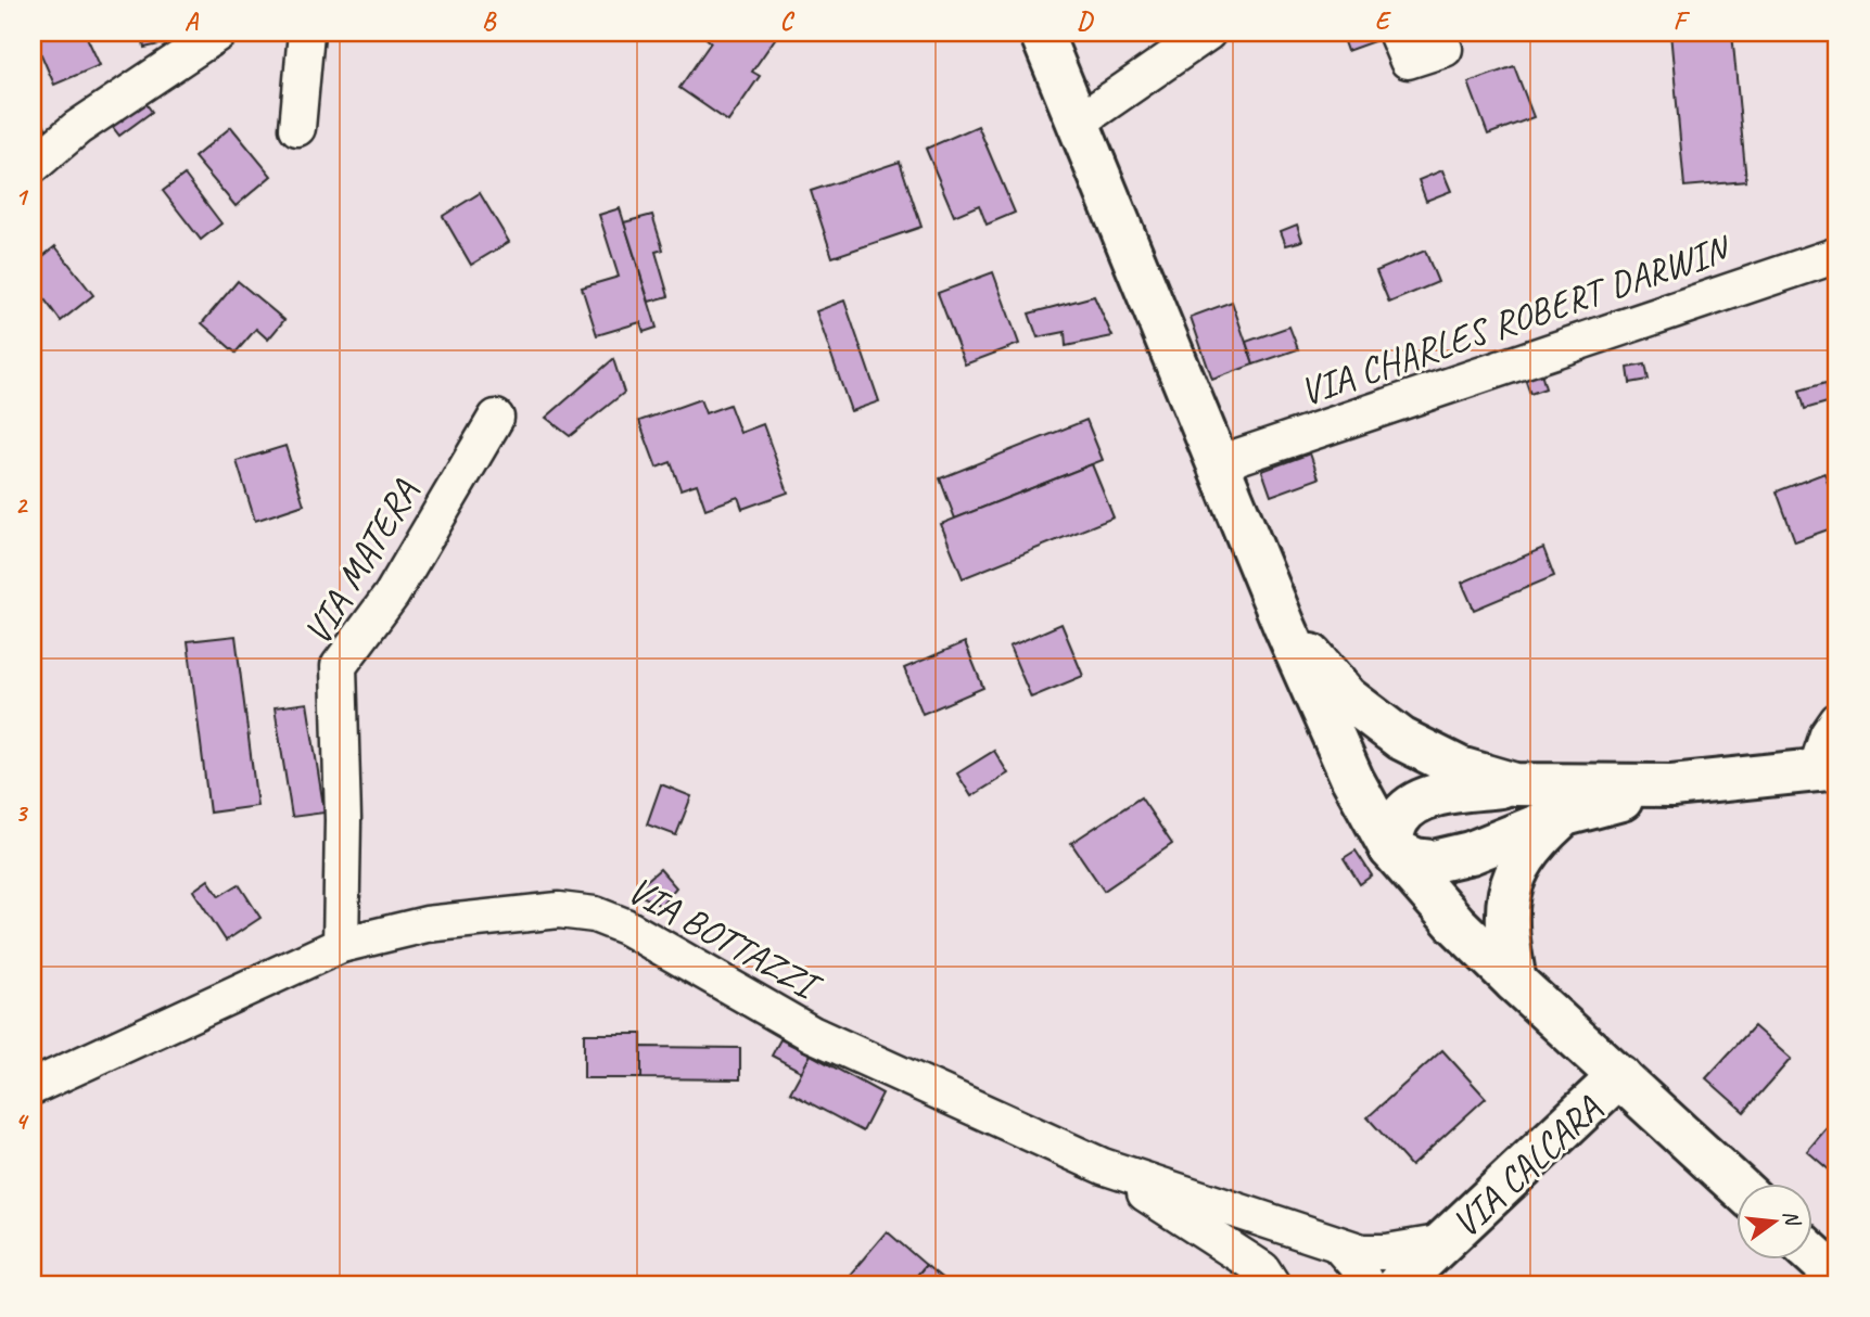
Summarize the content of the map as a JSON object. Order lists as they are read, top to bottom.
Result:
{
  "streets": {
    "main road": ["VIA CALCARA"],
    "street": ["VIA CHARLES ROBERT DARWIN", "VIA MATERA", "VIA BOTTAZZI"]
  },
  "crossings": [
    ["VIA MATERA", "VIA BOTTAZZI"]
  ],
  "north": "right",
  "grid": {
    "columns": [
      "A",
      "B",
      "C",
      "D",
      "E",
      "F"
    ],
    "rows": [
      "1",
      "2",
      "3",
      "4"
    ]
  }
}
